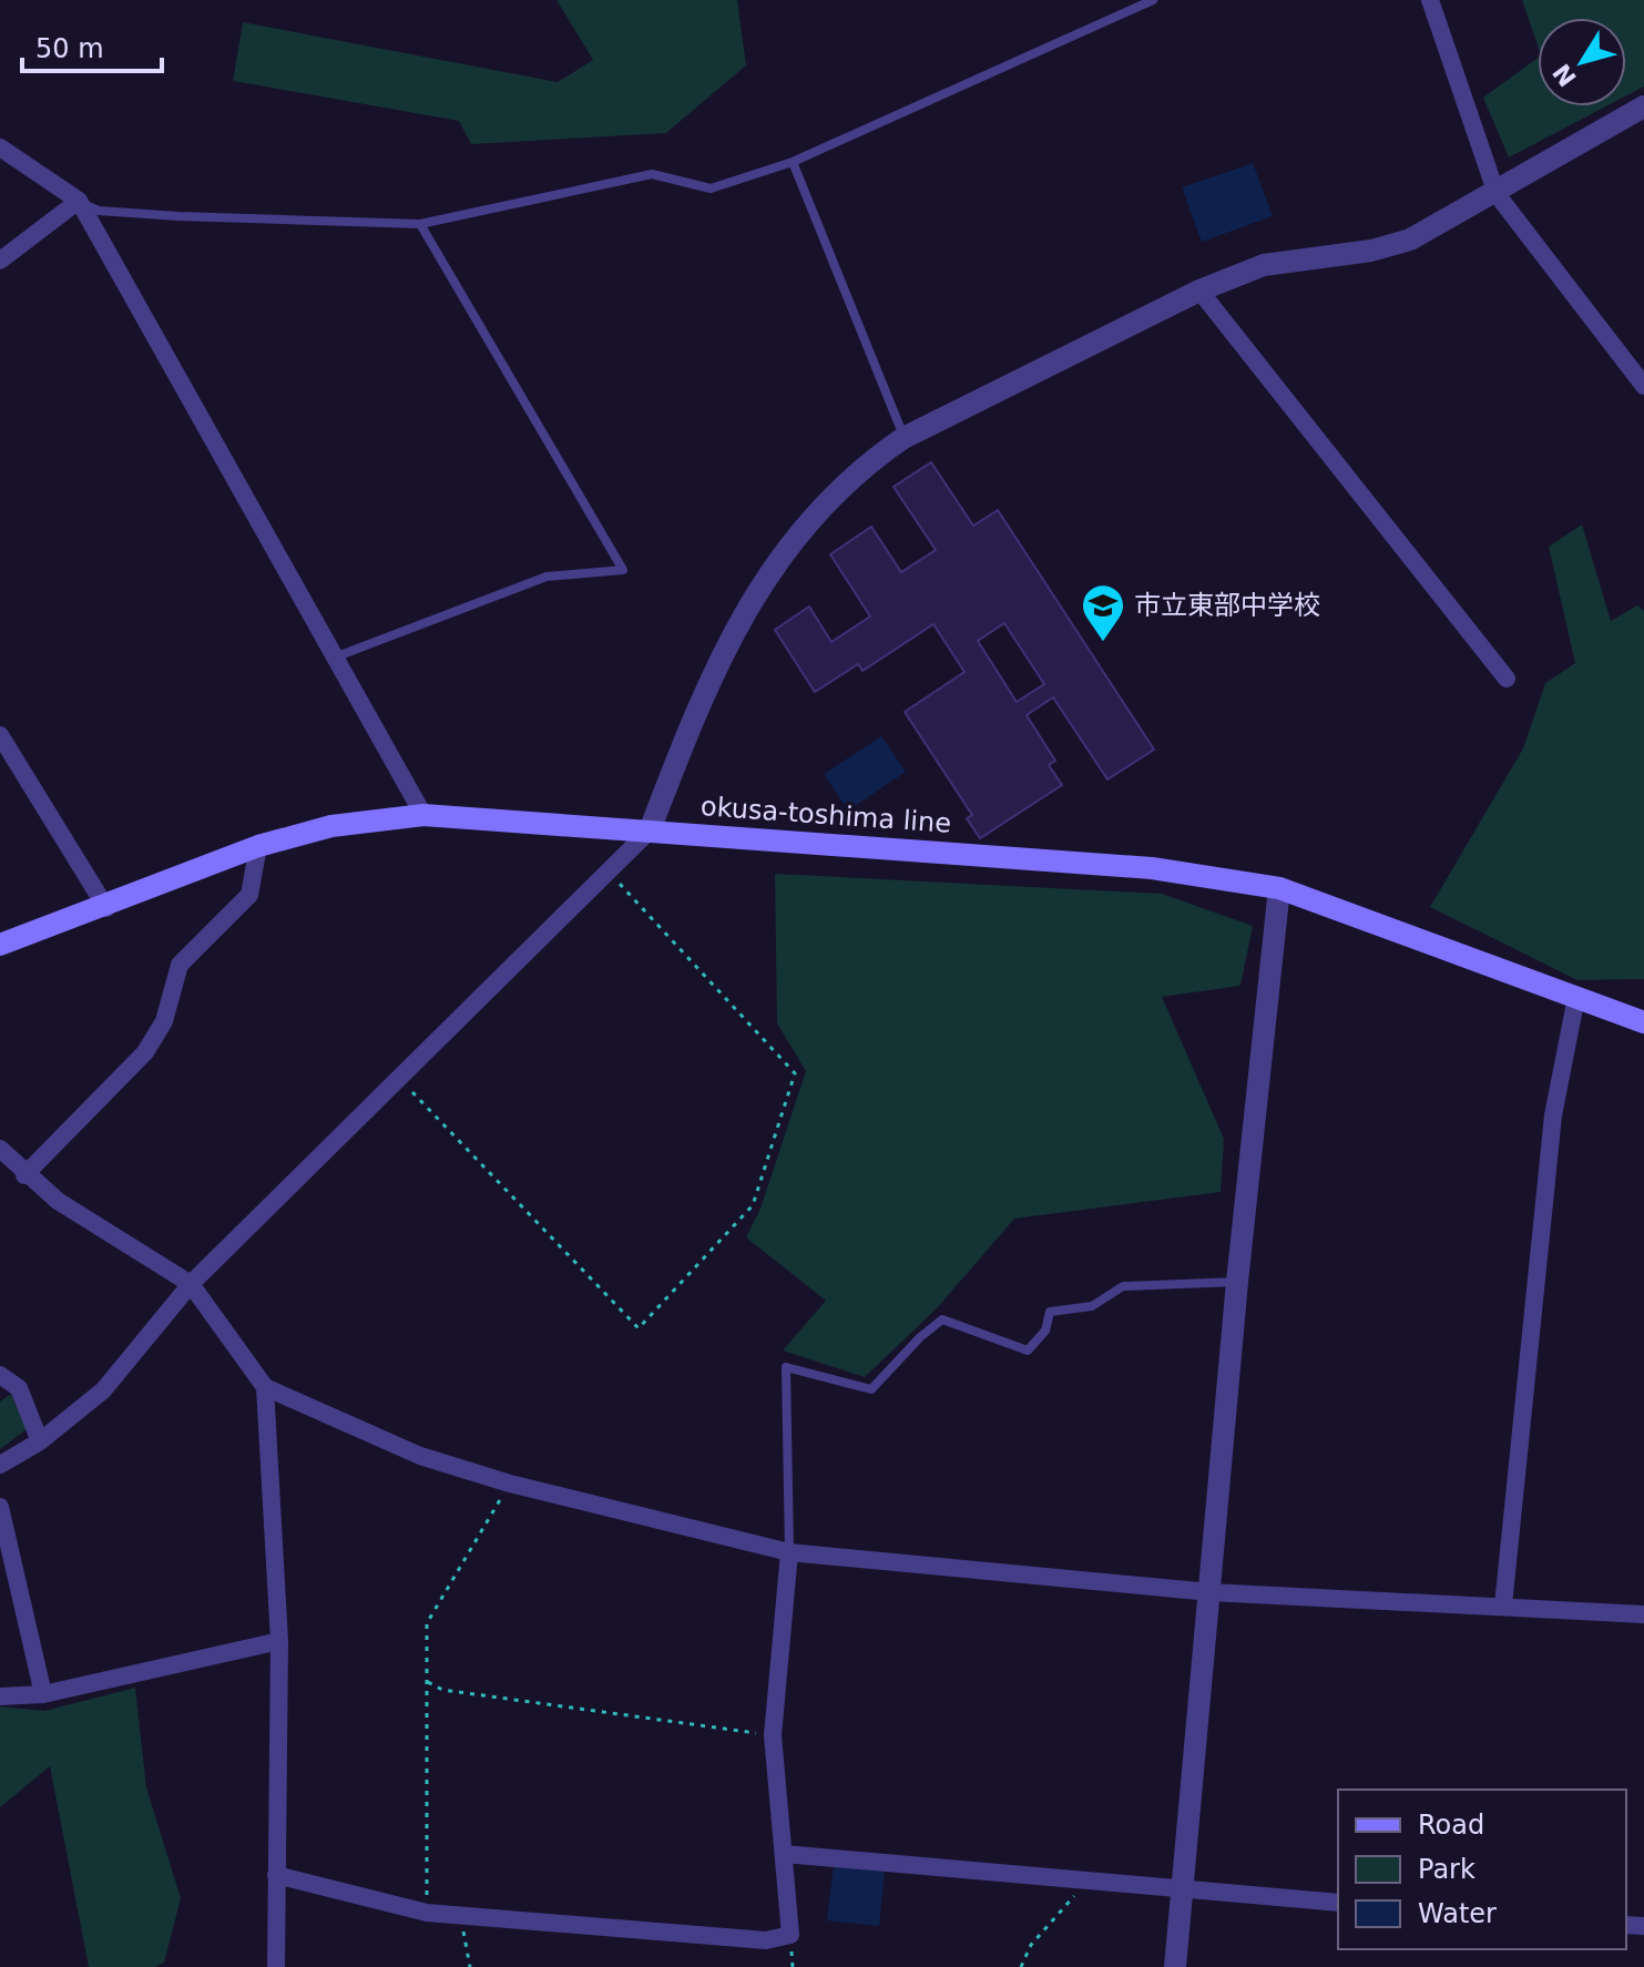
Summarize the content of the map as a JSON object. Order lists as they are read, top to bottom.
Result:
{
  "streets": {
    "main road": ["okusa-toshima line"]
  },
  "places": {
    "school or university": ["市立東部中学校"]
  },
  "legend": ["Road", "Park", "Water"],
  "scale_bar": "50 m",
  "north": "bottom left"
}
